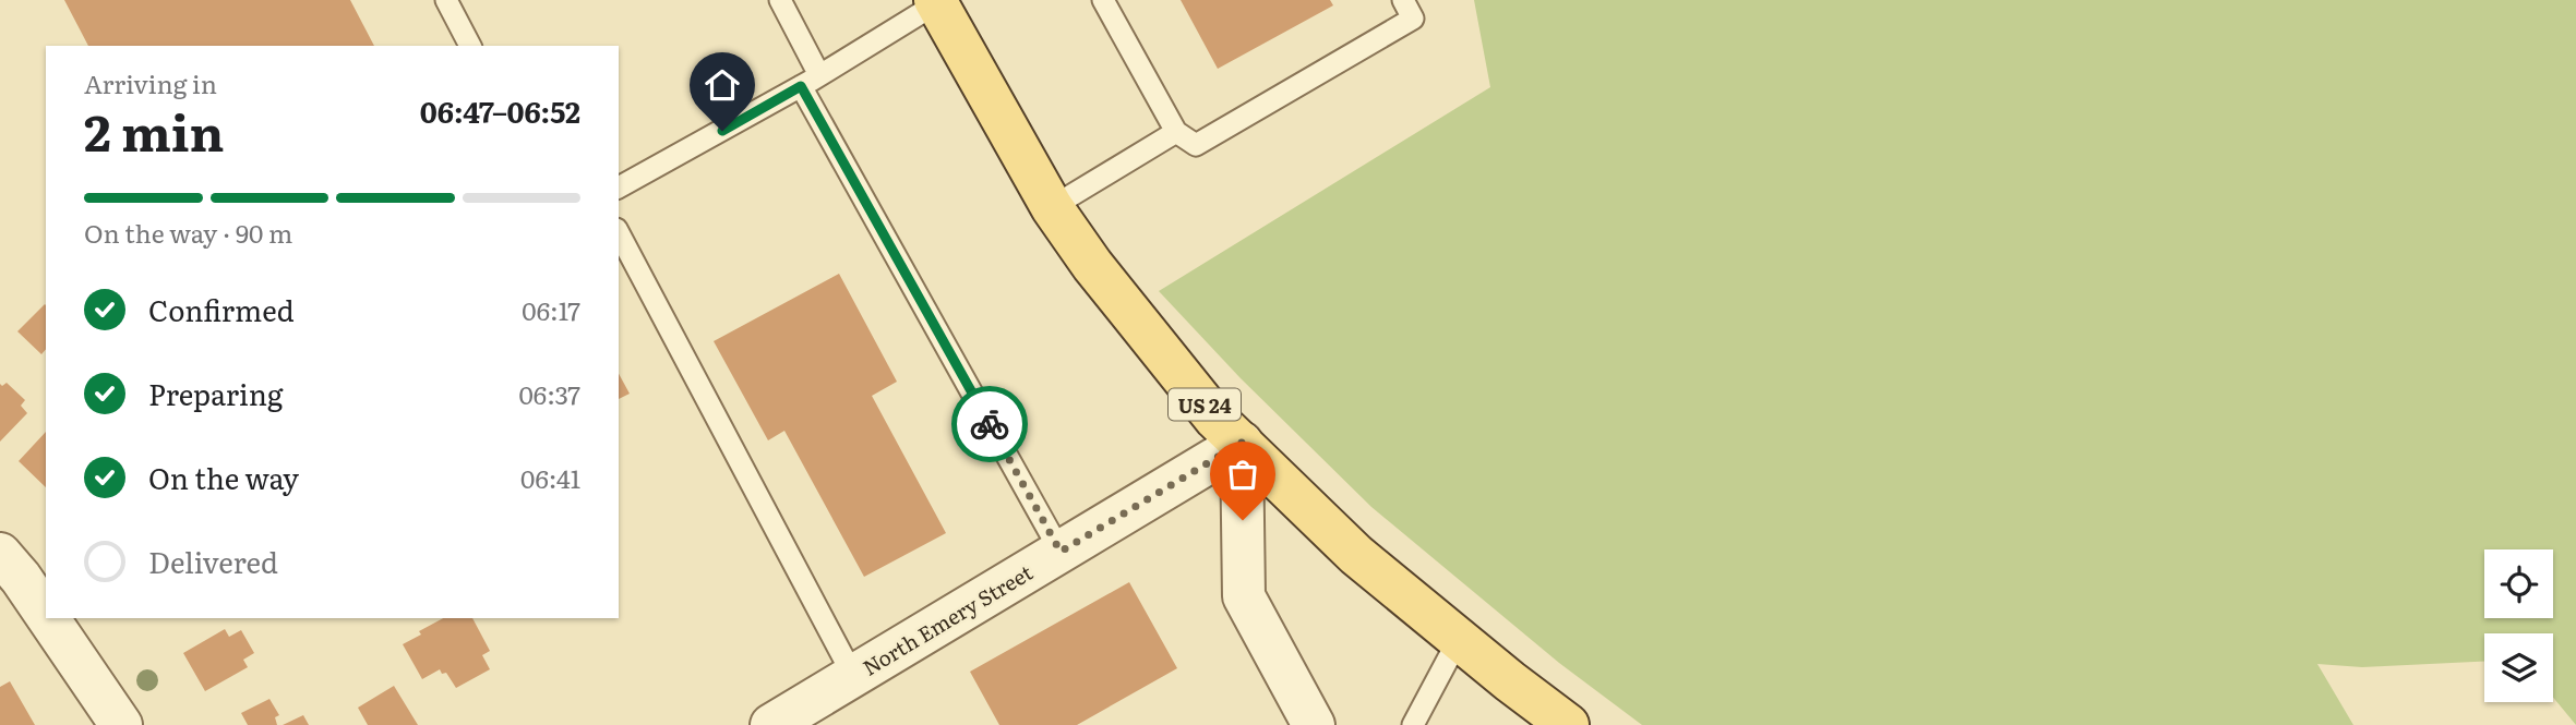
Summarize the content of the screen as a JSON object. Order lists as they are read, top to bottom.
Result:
{
  "streets": {
    "main road": ["US 24"],
    "street": ["North Emery Street"]
  },
  "crossings": [
    ["US 24", "North Emery Street"]
  ],
  "page": {
    "heading": ["2 min", "Arriving in", "06:47–06:52"],
    "bar": "On the way · 90 m",
    "list": [
      ["Confirmed", "06:17"],
      ["Preparing", "06:37"],
      ["On the way", "06:41"],
      "Delivered"
    ]
  }
}
